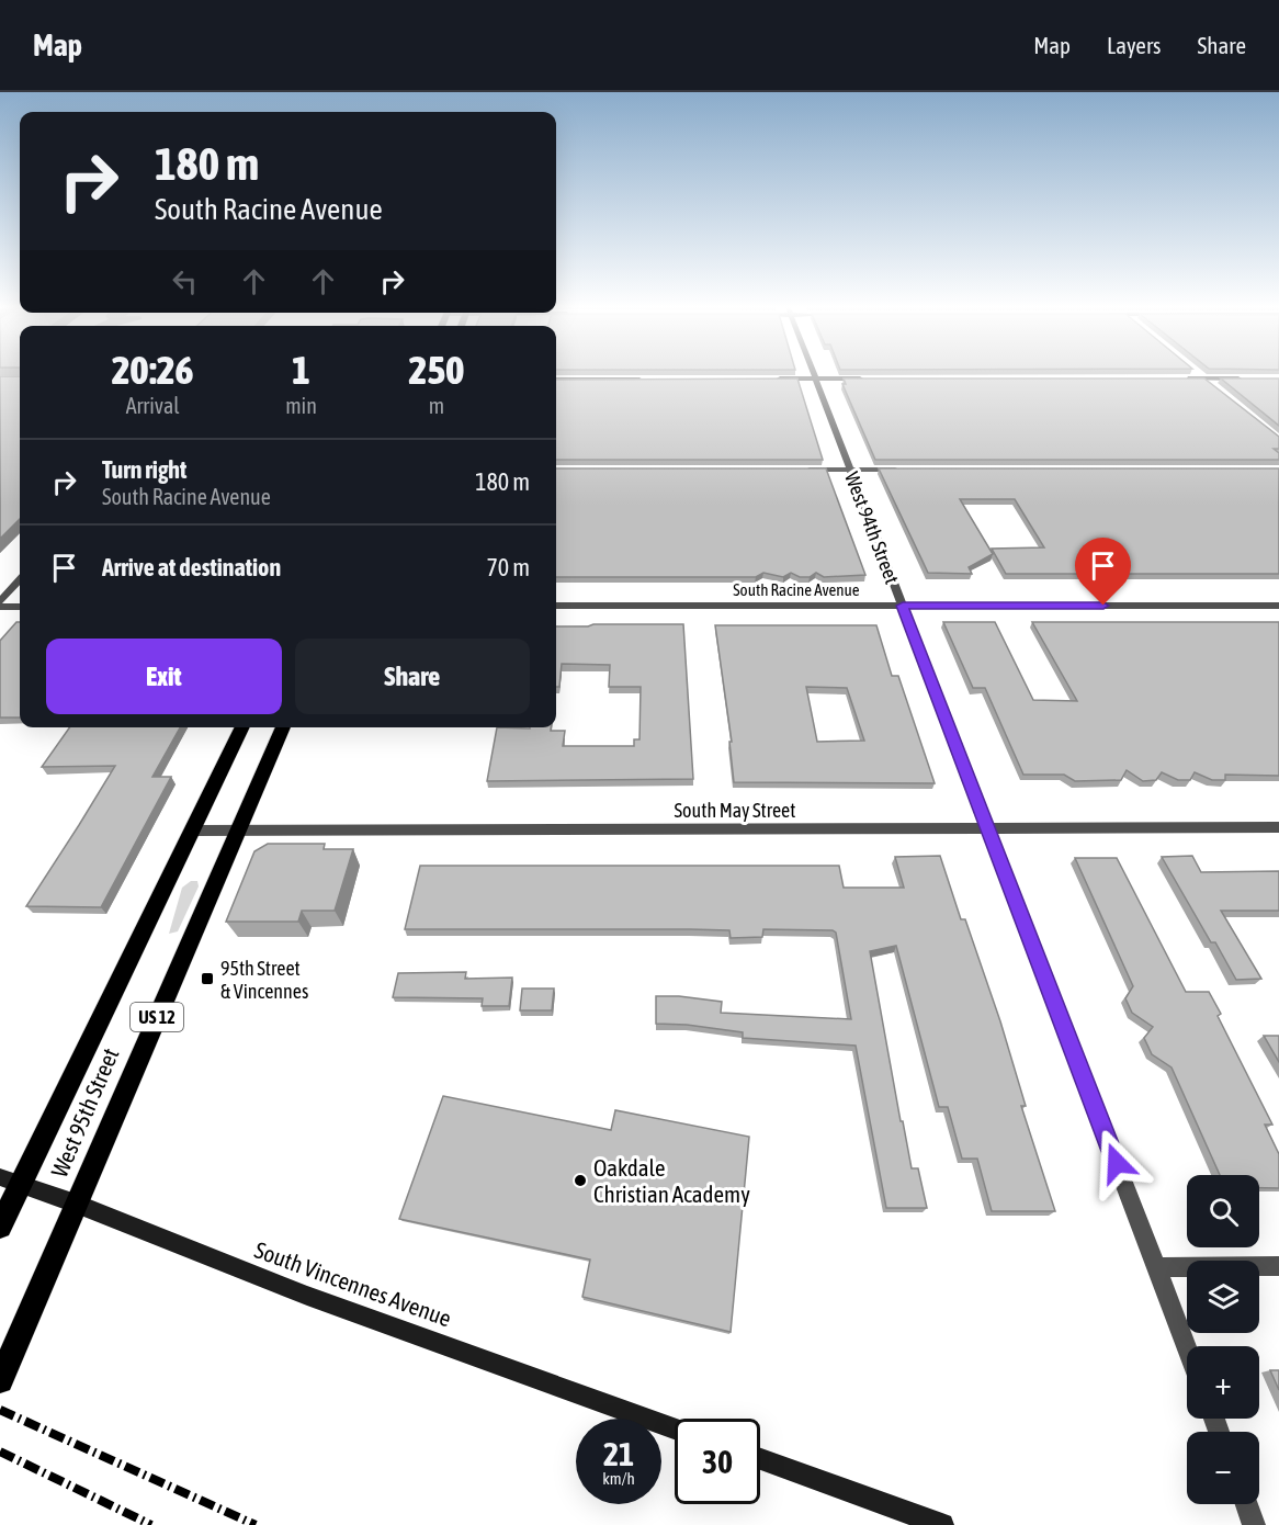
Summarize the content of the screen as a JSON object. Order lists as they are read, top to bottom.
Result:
{
  "streets": {
    "main road": ["US 12", "West 95th Street", "South Vincennes Avenue"],
    "street": ["West 94th Street", "South Racine Avenue", "South May Street"]
  },
  "crossings": [
    ["West 94th Street", "South Racine Avenue"],
    ["West 94th Street", "South May Street"],
    ["South May Street", "West 95th Street"],
    ["West 95th Street", "South Vincennes Avenue"]
  ],
  "places": {
    "transit": ["95th Street & Vincennes"],
    "other": ["Oakdale Christian Academy"]
  },
  "page": {
    "header": "Map",
    "nav": ["Map", "Layers", "Share"],
    "turn": ["180 m", "South Racine Avenue"],
    "eta": [
      "20:26",
      "Arrival",
      "1",
      "min",
      "250",
      "m"
    ],
    "list": [
      {
        "name": "Turn right",
        "note": "South Racine Avenue",
        "value": "180 m"
      },
      {
        "name": "Arrive at destination",
        "value": "70 m"
      }
    ],
    "buttons": ["Exit", "Share"],
    "map_buttons": ["+", "−"],
    "speed": "21 km/h",
    "limit": "30"
  }
}
